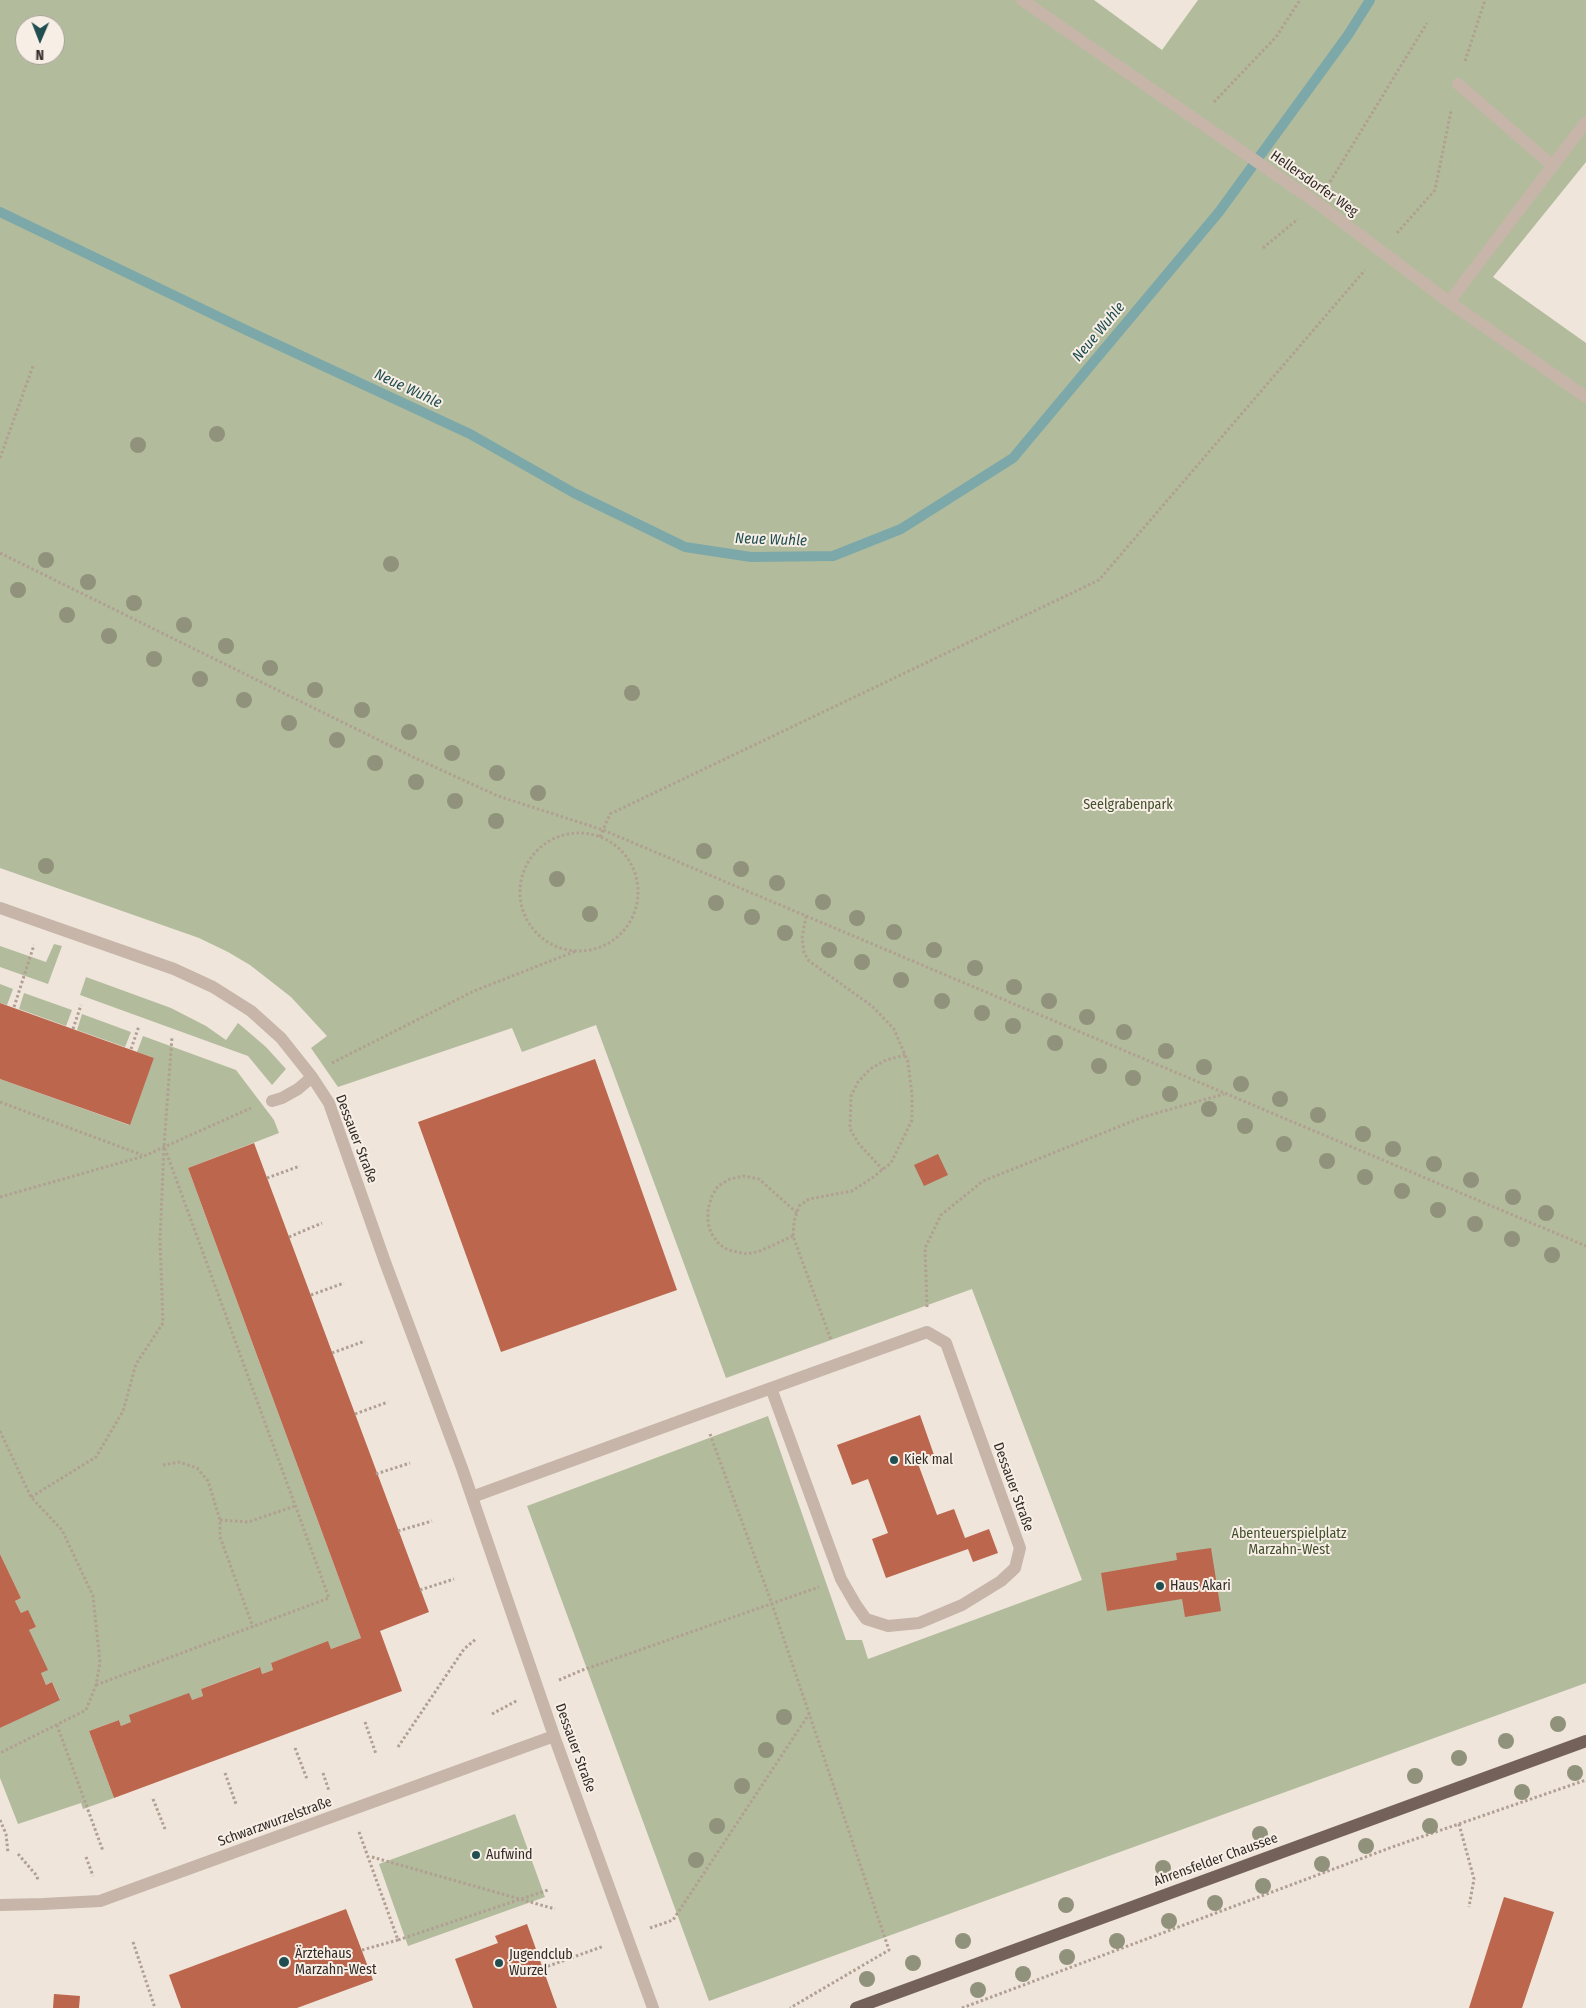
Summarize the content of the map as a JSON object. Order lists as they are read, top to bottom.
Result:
{
  "streets": {
    "main road": ["Ahrensfelder Chaussee"],
    "street": ["Hellersdorfer Weg", "Dessauer Straße", "Schwarzwurzelstraße"]
  },
  "crossings": [
    ["Dessauer Straße", "Schwarzwurzelstraße"]
  ],
  "water": ["Neue Wuhle"],
  "parks": ["Seelgrabenpark", "Abenteuerspielplatz Marzahn-West"],
  "places": [
    "Kiek mal",
    "Haus Akari",
    "Aufwind",
    "Ärztehaus Marzahn-West",
    "Jugendclub Wurzel"
  ],
  "north": "bottom"
}
